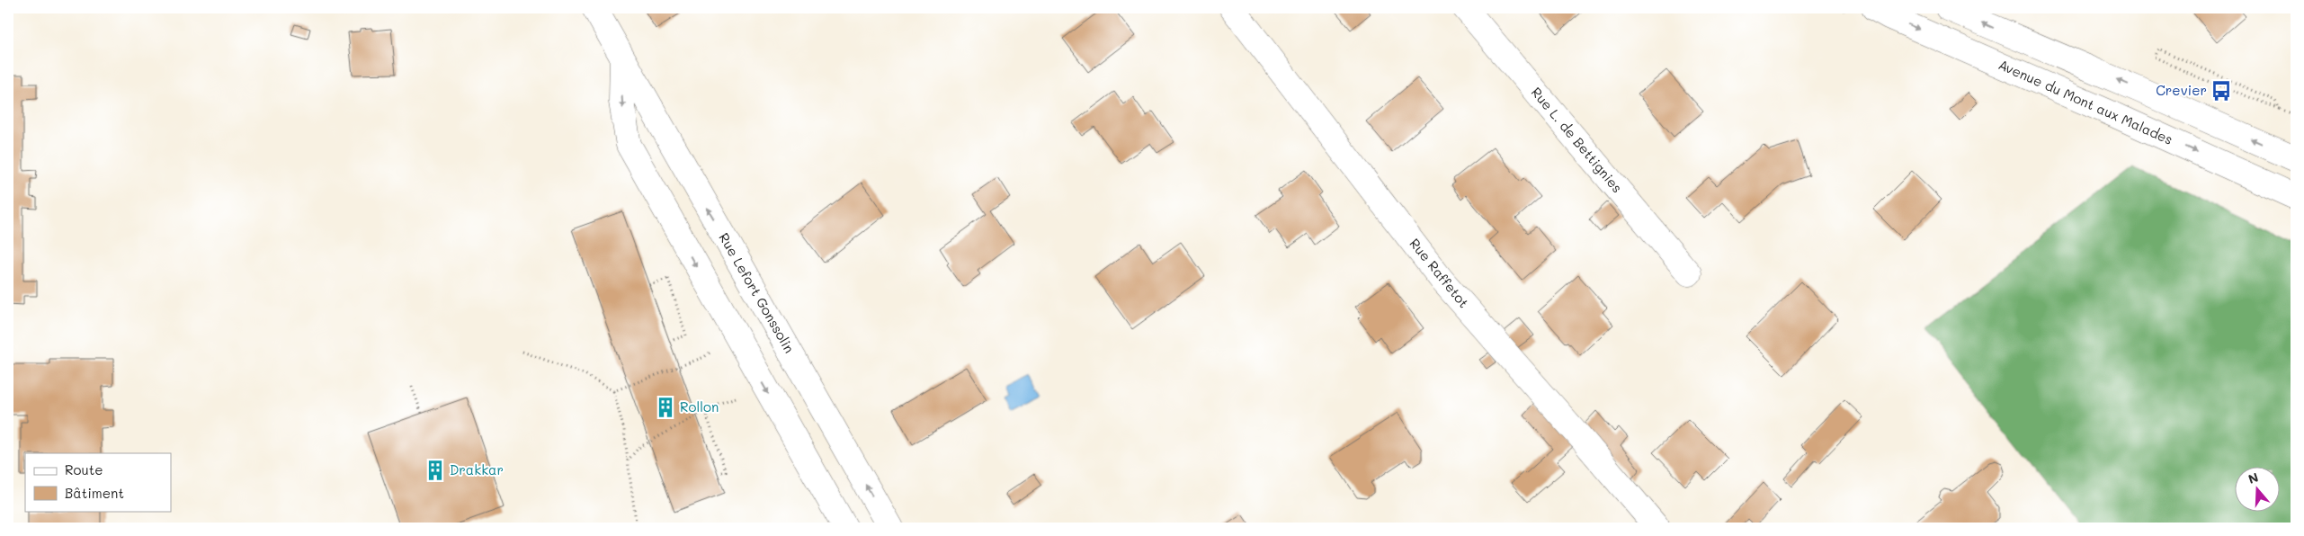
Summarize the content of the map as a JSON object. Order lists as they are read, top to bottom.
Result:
{
  "streets": {
    "street": [
      "Avenue du Mont aux Malades",
      "Rue L. de Bettignies",
      "Rue Raffetot",
      "Rue Lefort Gonssolin"
    ]
  },
  "places": {
    "bus stop": ["Crevier"],
    "building": ["Rollon", "Drakkar"]
  },
  "legend": ["Route", "Bâtiment"],
  "north": "top"
}
